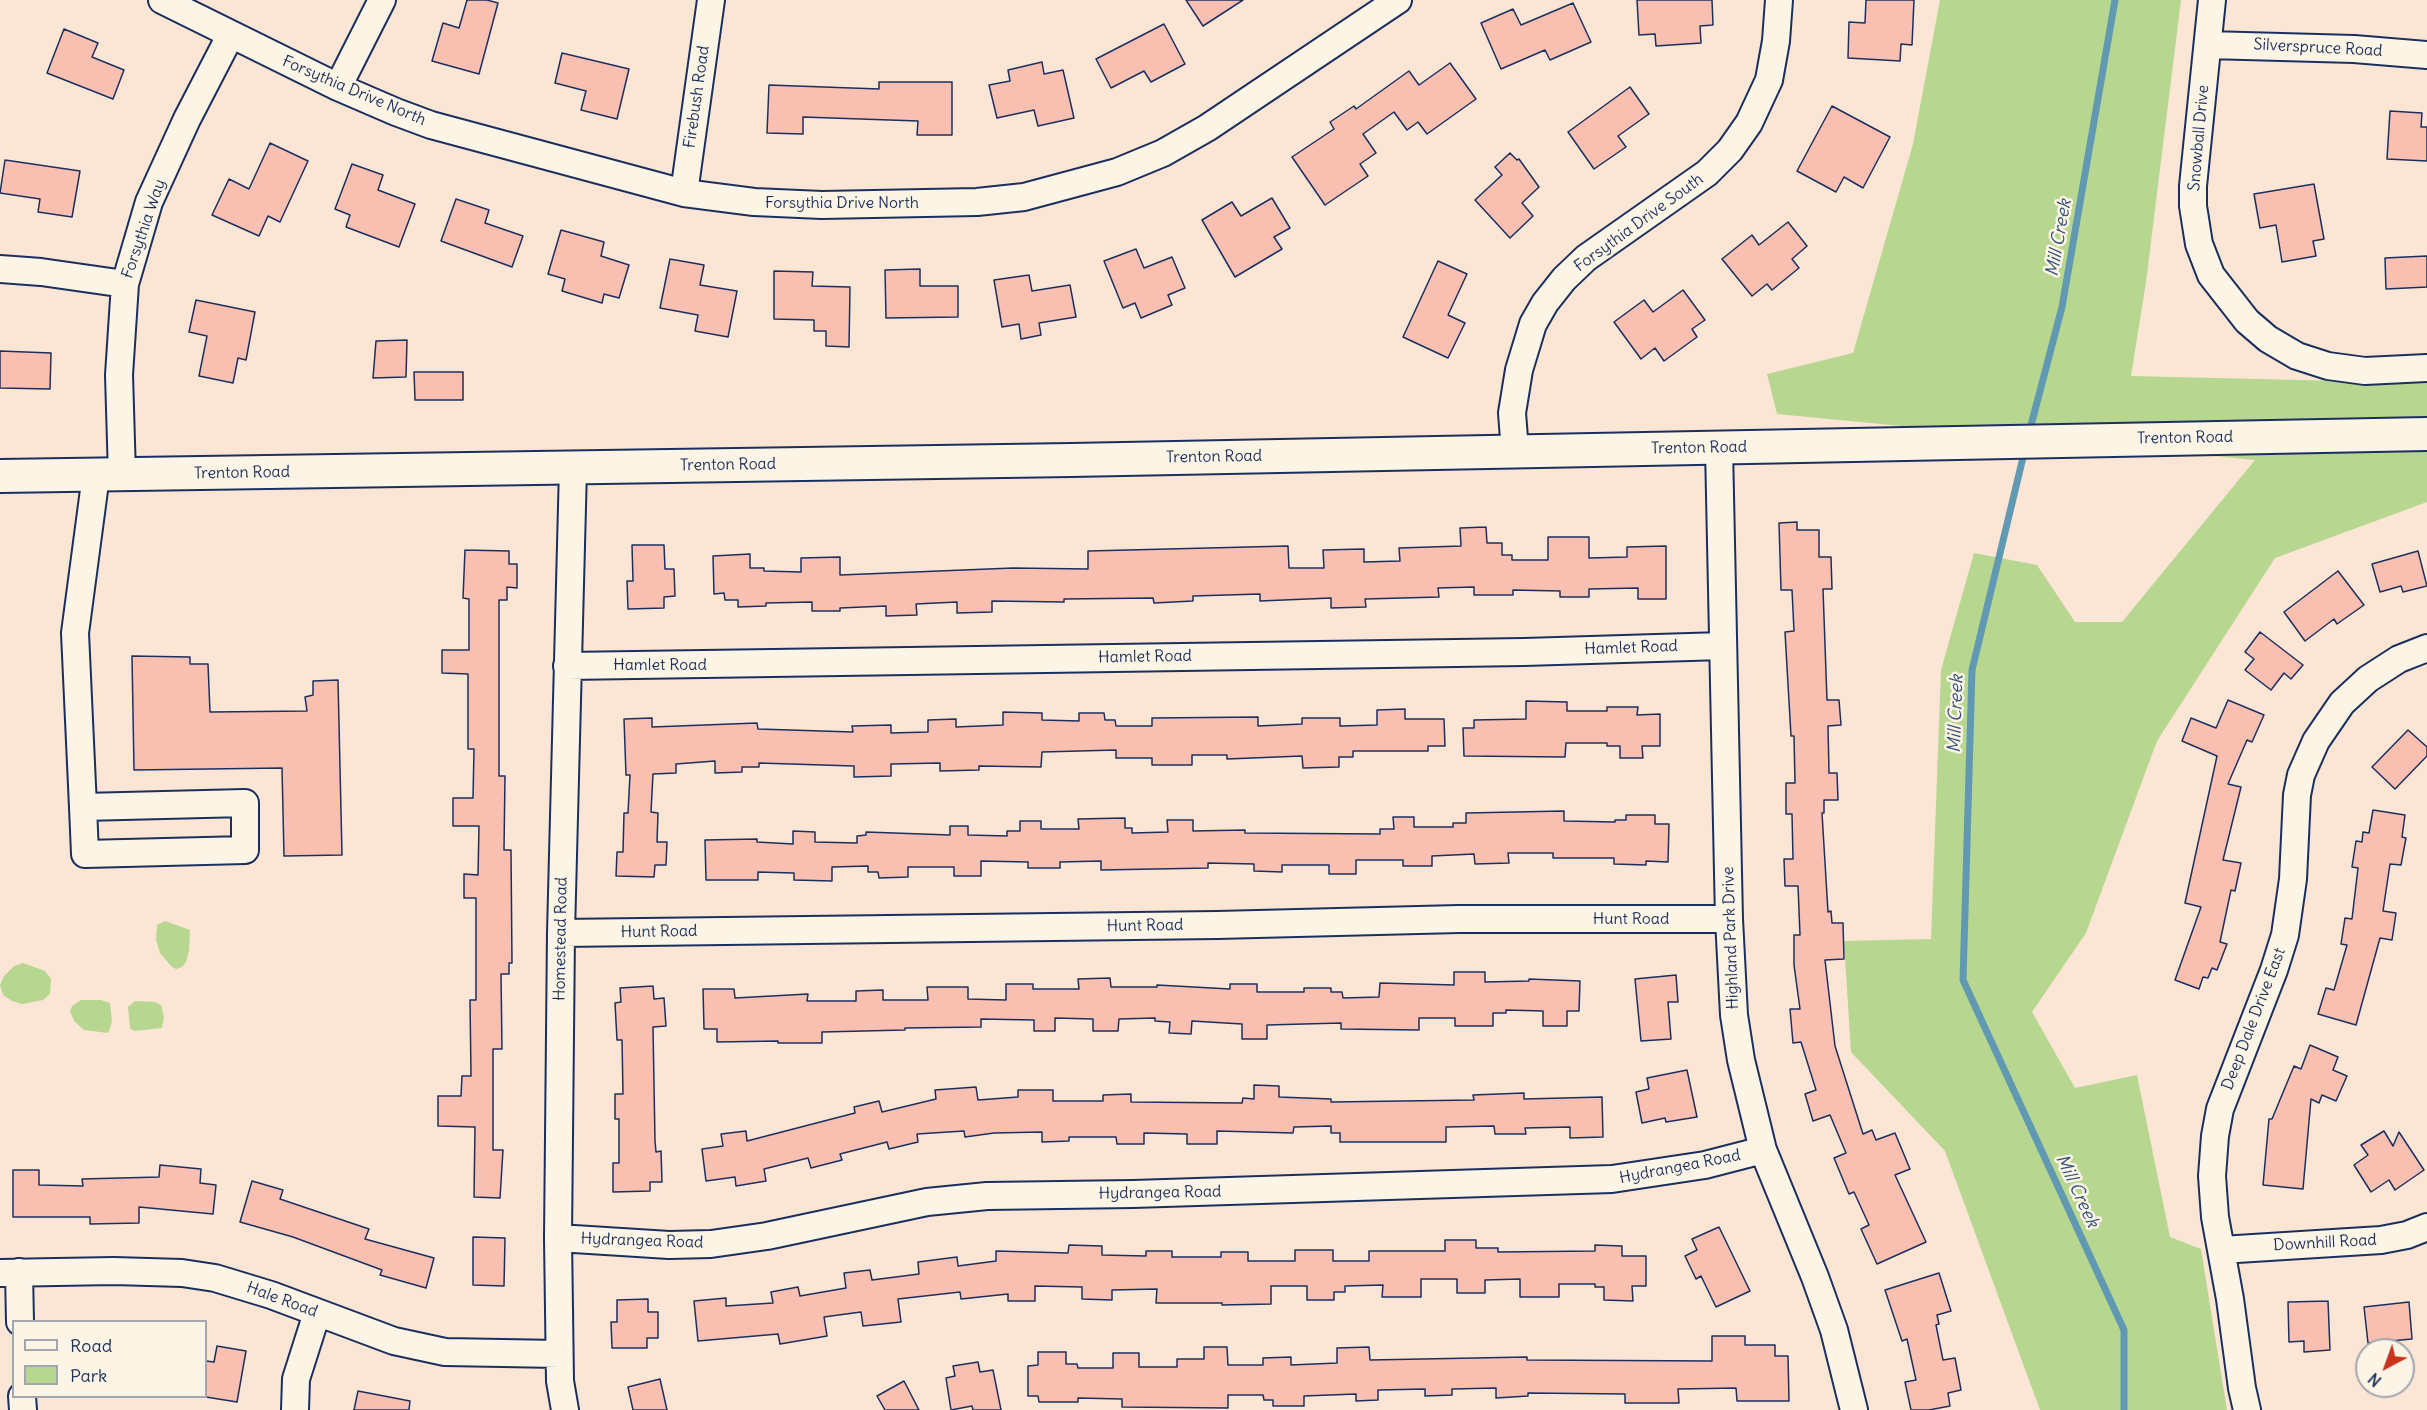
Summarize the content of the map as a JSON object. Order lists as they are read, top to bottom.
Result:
{
  "streets": {
    "main road": ["Trenton Road"],
    "street": [
      "Silverspruce Road",
      "Forsythia Drive North",
      "Firebush Road",
      "Snowball Drive",
      "Forsythia Drive South",
      "Forsythia Way",
      "Hamlet Road",
      "Hunt Road",
      "Highland Park Drive",
      "Homestead Road",
      "Deep Dale Drive East",
      "Hydrangea Road",
      "Downhill Road",
      "Hale Road"
    ]
  },
  "crossings": [
    ["Silverspruce Road", "Snowball Drive"],
    ["Forsythia Drive North", "Firebush Road"],
    ["Forsythia Drive North", "Forsythia Way"],
    ["Forsythia Drive South", "Trenton Road"],
    ["Forsythia Way", "Trenton Road"],
    ["Trenton Road", "Highland Park Drive"],
    ["Trenton Road", "Homestead Road"],
    ["Hamlet Road", "Highland Park Drive"],
    ["Hamlet Road", "Homestead Road"],
    ["Hunt Road", "Highland Park Drive"],
    ["Hunt Road", "Homestead Road"],
    ["Highland Park Drive", "Hydrangea Road"],
    ["Homestead Road", "Hydrangea Road"],
    ["Homestead Road", "Hale Road"],
    ["Deep Dale Drive East", "Downhill Road"]
  ],
  "water": ["Mill Creek"],
  "legend": ["Road", "Park"],
  "north": "bottom left"
}
